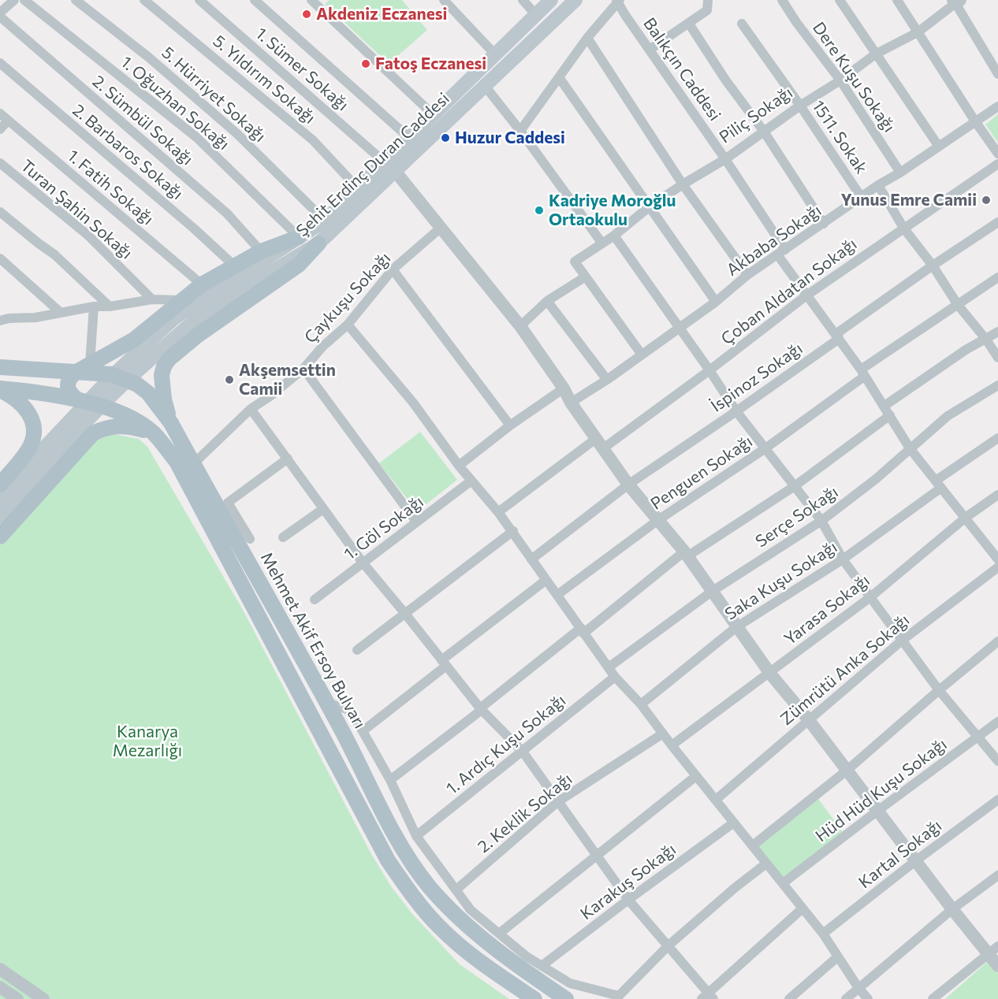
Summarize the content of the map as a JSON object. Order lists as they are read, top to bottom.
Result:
{
  "streets": {
    "main road": ["Şehit Erdinç Duran Caddesi", "Mehmet Akif Ersoy Bulvarı"],
    "street": [
      "1. Sümer Sokağı",
      "Balıkçın Caddesi",
      "Dere Kuşu Sokağı",
      "5. Yıldırım Sokağı",
      "5. Hürriyet Sokağı",
      "1. Oğuzhan Sokağı",
      "Piliç Sokağı",
      "2. Sümbül Sokağı",
      "1511. Sokak",
      "2. Barbaros Sokağı",
      "1. Fatih Sokağı",
      "Turan Şahin Sokağı",
      "Akbaba Sokağı",
      "Çoban Aldatan Sokağı",
      "Çaykuşu Sokağı",
      "İspinoz Sokağı",
      "Penguen Sokağı",
      "Serçe Sokağı",
      "1. Göl Sokağı",
      "Saka Kuşu Sokağı",
      "Yarasa Sokağı",
      "Zümrütü Anka Sokağı",
      "1. Ardıç Kuşu Sokağı",
      "Hüd Hüd Kuşu Sokağı",
      "2. Keklik Sokağı",
      "Kartal Sokağı",
      "Karakuş Sokağı"
    ]
  },
  "crossings": [
    ["1. Sümer Sokağı", "Şehit Erdinç Duran Caddesi"],
    ["Balıkçın Caddesi", "Piliç Sokağı"],
    ["Balıkçın Caddesi", "Akbaba Sokağı"],
    ["Balıkçın Caddesi", "Çoban Aldatan Sokağı"],
    ["Balıkçın Caddesi", "İspinoz Sokağı"],
    ["Balıkçın Caddesi", "Penguen Sokağı"],
    ["Balıkçın Caddesi", "Serçe Sokağı"],
    ["Balıkçın Caddesi", "Saka Kuşu Sokağı"],
    ["Balıkçın Caddesi", "Yarasa Sokağı"],
    ["Dere Kuşu Sokağı", "Piliç Sokağı"],
    ["Dere Kuşu Sokağı", "Akbaba Sokağı"],
    ["5. Yıldırım Sokağı", "Şehit Erdinç Duran Caddesi"],
    ["5. Hürriyet Sokağı", "Şehit Erdinç Duran Caddesi"],
    ["1. Oğuzhan Sokağı", "Şehit Erdinç Duran Caddesi"],
    ["Piliç Sokağı", "1511. Sokak"],
    ["1511. Sokak", "Akbaba Sokağı"],
    ["Çaykuşu Sokağı", "Mehmet Akif Ersoy Bulvarı"]
  ],
  "parks": ["Kanarya Mezarlığı"],
  "places": [
    "Akdeniz Eczanesi",
    "Fatoş Eczanesi",
    "Huzur Caddesi",
    "Yunus Emre Camii",
    "Kadriye Moroğlu Ortaokulu",
    "Akşemsettin Camii"
  ]
}
